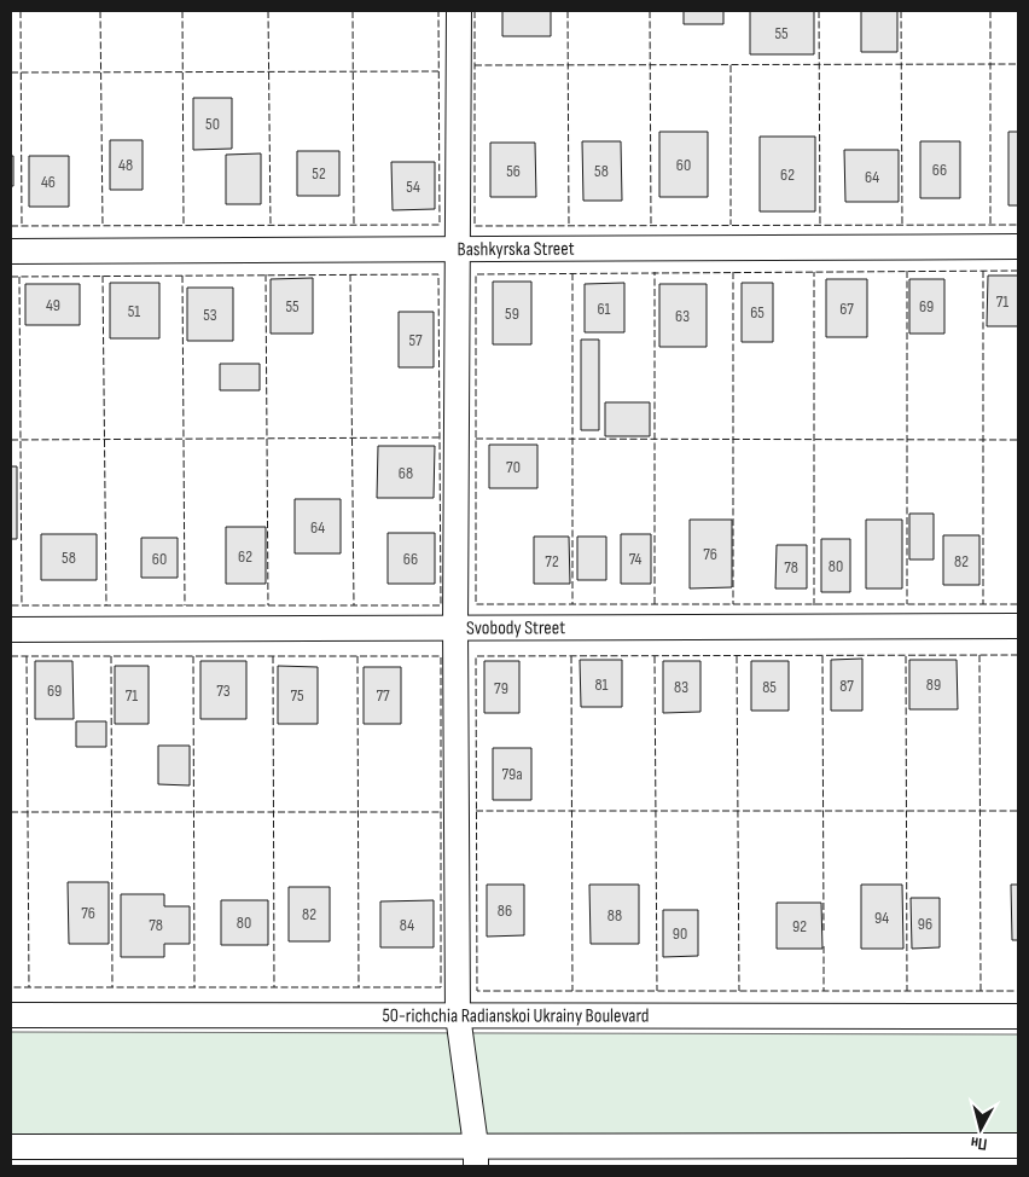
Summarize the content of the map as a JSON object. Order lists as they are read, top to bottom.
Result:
{
  "streets": {
    "street": ["Bashkyrska Street", "Svobody Street", "50-richchia Radianskoi Ukrainy Boulevard"]
  },
  "house_numbers": [
    "55",
    "50",
    "48",
    "60",
    "66",
    "56",
    "58",
    "52",
    "62",
    "64",
    "46",
    "54",
    "71",
    "49",
    "55",
    "69",
    "61",
    "67",
    "51",
    "65",
    "59",
    "53",
    "63",
    "57",
    "70",
    "68",
    "64",
    "76",
    "62",
    "58",
    "60",
    "66",
    "74",
    "72",
    "82",
    "80",
    "78",
    "81",
    "89",
    "87",
    "83",
    "85",
    "79",
    "69",
    "73",
    "71",
    "75",
    "77",
    "79а",
    "86",
    "76",
    "82",
    "88",
    "94",
    "80",
    "96",
    "78",
    "84",
    "92",
    "90"
  ],
  "north": "bottom"
}
